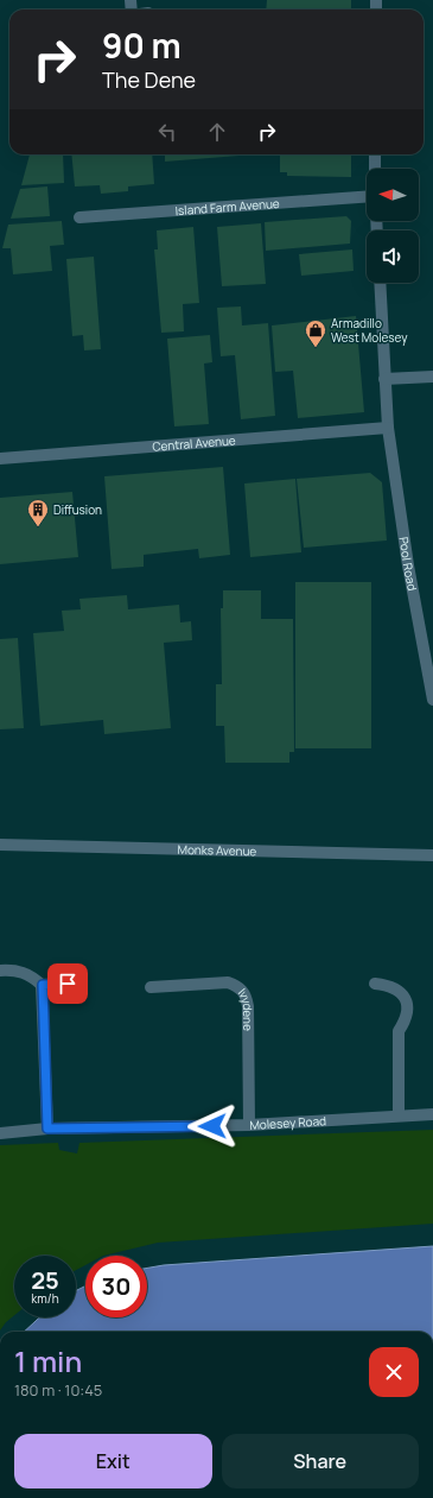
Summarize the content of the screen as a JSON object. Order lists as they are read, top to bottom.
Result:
{
  "streets": {
    "street": [
      "Island Farm Avenue",
      "Central Avenue",
      "Pool Road",
      "Monks Avenue",
      "Ivydene",
      "Molesey Road"
    ]
  },
  "crossings": [
    ["Central Avenue", "Pool Road"],
    ["Ivydene", "Molesey Road"]
  ],
  "places": {
    "shop": ["Armadillo West Molesey"],
    "building": ["Diffusion"]
  },
  "north": "left",
  "page": {
    "turn": ["90 m", "The Dene"],
    "speed": "25 km/h",
    "limit": "30",
    "heading": ["1 min", "180 m · 10:45"],
    "buttons": ["Exit", "Share"]
  }
}
